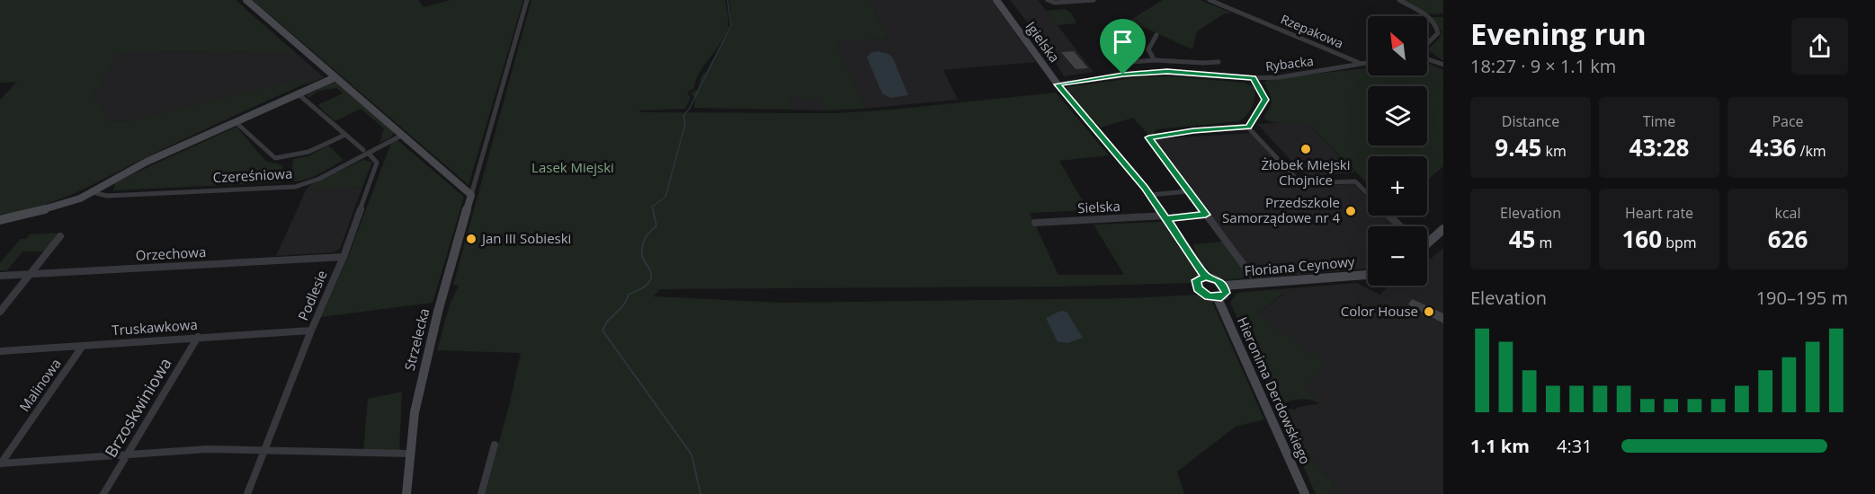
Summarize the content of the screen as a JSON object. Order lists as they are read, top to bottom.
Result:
{
  "streets": {
    "street": [
      "Rzepakowa",
      "Igielska",
      "Rybacka",
      "Czereśniowa",
      "Sielska",
      "Orzechowa",
      "Floriana Ceynowy",
      "Podlesie",
      "Truskawkowa",
      "Strzelecka",
      "Malinowa",
      "Hieronima Derdowskiego",
      "Brzoskwiniowa"
    ]
  },
  "crossings": [
    ["Rzepakowa", "Rybacka"],
    ["Igielska", "Rybacka"],
    ["Igielska", "Sielska"],
    ["Igielska", "Floriana Ceynowy"],
    ["Igielska", "Hieronima Derdowskiego"],
    ["Czereśniowa", "Podlesie"],
    ["Orzechowa", "Podlesie"],
    ["Floriana Ceynowy", "Hieronima Derdowskiego"],
    ["Podlesie", "Truskawkowa"],
    ["Truskawkowa", "Malinowa"],
    ["Truskawkowa", "Brzoskwiniowa"]
  ],
  "parks": ["Lasek Miejski"],
  "places": [
    "Żłobek Miejski Chojnice",
    "Przedszkole Samorządowe nr 4",
    "Jan III Sobieski",
    "Color House"
  ],
  "north": "top left",
  "page": {
    "heading": ["Evening run", "18:27 · 9 × 1.1 km"],
    "map_buttons": ["+", "−"],
    "stats": [
      ["Distance", "9.45 km"],
      ["Time", "43:28"],
      ["Pace", "4:36 /km"],
      ["Elevation", "45 m"],
      ["Heart rate", "160 bpm"],
      ["kcal", "626"]
    ],
    "chart": ["Elevation", "190–195 m"],
    "list": [
      {
        "name": "1.1 km",
        "note": "4:31"
      }
    ]
  }
}
